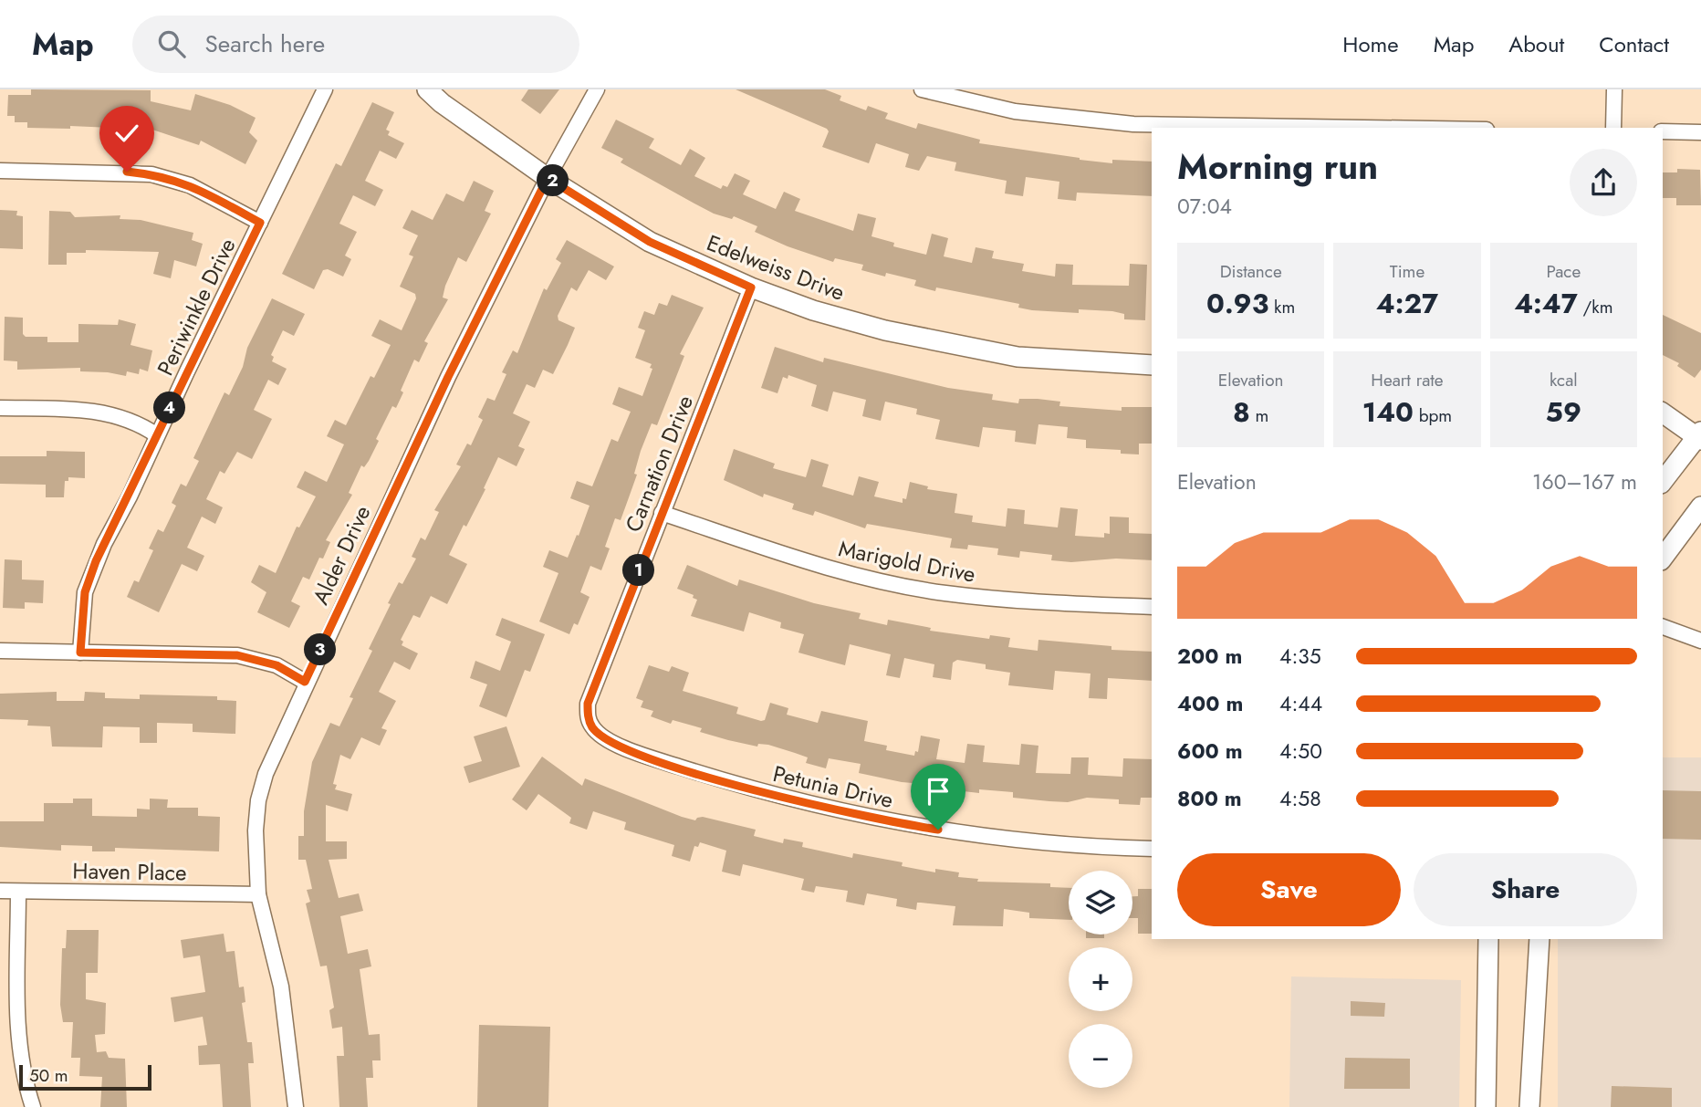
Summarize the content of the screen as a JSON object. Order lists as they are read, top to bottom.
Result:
{
  "streets": {
    "street": [
      "Edelweiss Drive",
      "Periwinkle Drive",
      "Carnation Drive",
      "Alder Drive",
      "Marigold Drive",
      "Petunia Drive",
      "Haven Place"
    ]
  },
  "crossings": [
    ["Edelweiss Drive", "Carnation Drive"],
    ["Edelweiss Drive", "Alder Drive"],
    ["Carnation Drive", "Marigold Drive"],
    ["Carnation Drive", "Petunia Drive"],
    ["Alder Drive", "Haven Place"]
  ],
  "scale_bar": "50 m",
  "page": {
    "header": "Map",
    "search": "Search here",
    "nav": [
      "Home",
      "Map",
      "About",
      "Contact"
    ],
    "heading": ["Morning run", "07:04"],
    "pins": [
      "2",
      "4",
      "1",
      "3"
    ],
    "stats": [
      ["Distance", "0.93 km"],
      ["Time", "4:27"],
      ["Pace", "4:47 /km"],
      ["Elevation", "8 m"],
      ["Heart rate", "140 bpm"],
      ["kcal", "59"]
    ],
    "chart": ["Elevation", "160–167 m"],
    "list": [
      {
        "name": "200 m",
        "note": "4:35"
      },
      {
        "name": "400 m",
        "note": "4:44"
      },
      {
        "name": "600 m",
        "note": "4:50"
      },
      {
        "name": "800 m",
        "note": "4:58"
      }
    ],
    "buttons": ["Save", "Share"],
    "map_buttons": ["+", "−"],
    "scale": "50 m"
  }
}
